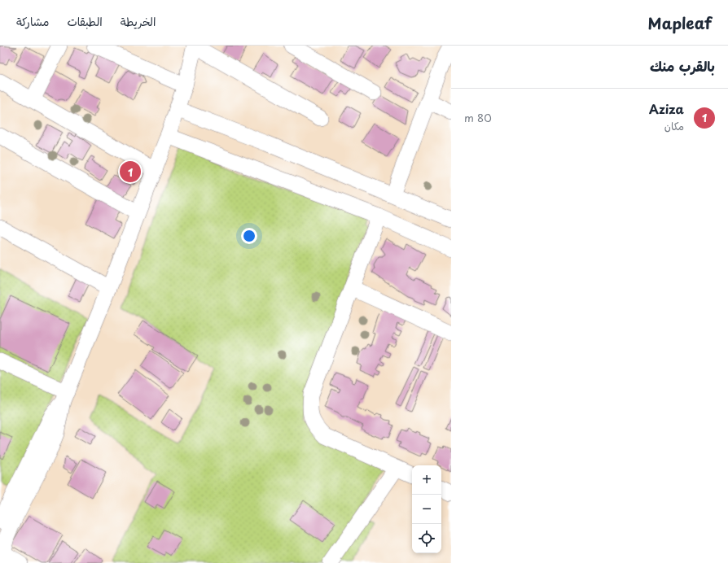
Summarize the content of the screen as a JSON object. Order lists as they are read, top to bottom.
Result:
{
  "page": {
    "header": "Mapleaf",
    "nav": ["الخريطة", "الطبقات", "مشاركة"],
    "heading": "بالقرب منك",
    "list": [
      {
        "mark": "1",
        "name": "Aziza",
        "note": "مكان",
        "value": "80 m"
      }
    ],
    "pins": "1",
    "map_buttons": ["+", "−"]
  }
}
